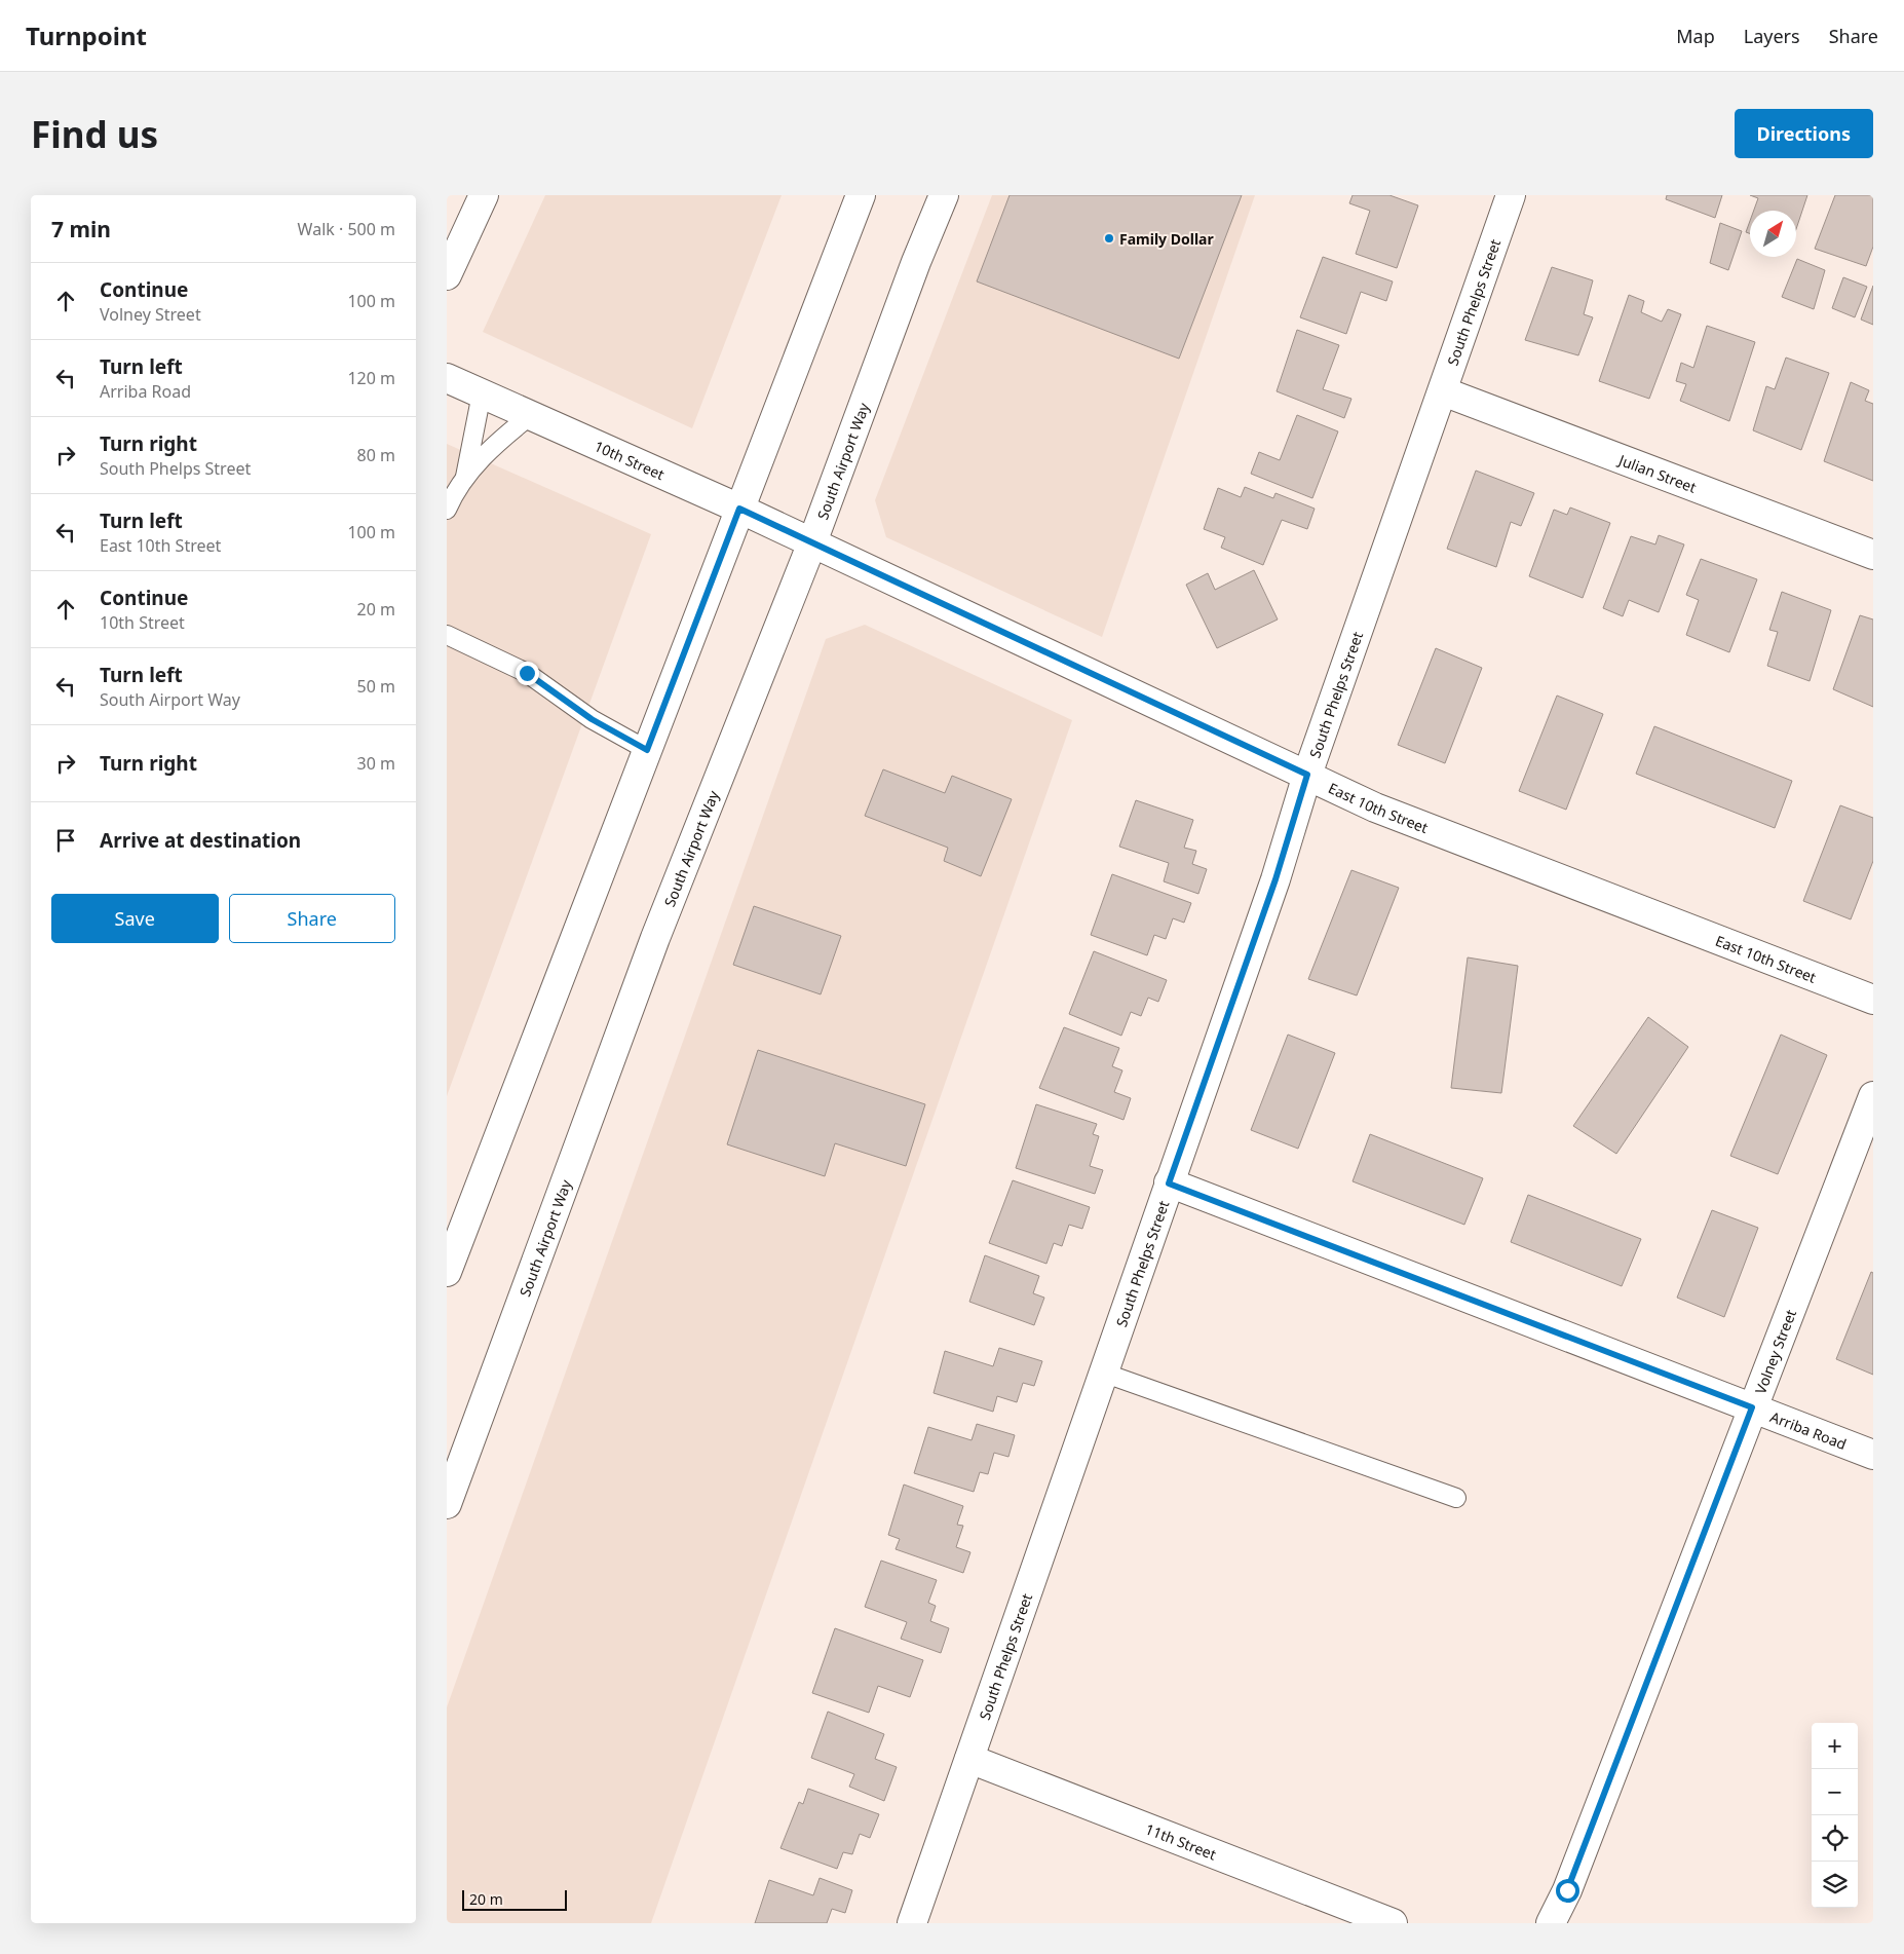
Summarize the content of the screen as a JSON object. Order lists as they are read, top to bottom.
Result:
{
  "streets": {
    "street": [
      "South Phelps Street",
      "10th Street",
      "South Airport Way",
      "Julian Street",
      "East 10th Street",
      "Volney Street",
      "Arriba Road",
      "11th Street"
    ]
  },
  "crossings": [
    ["South Phelps Street", "Julian Street"],
    ["South Phelps Street", "East 10th Street"],
    ["South Phelps Street", "Arriba Road"],
    ["South Phelps Street", "11th Street"],
    ["10th Street", "South Airport Way"],
    ["10th Street", "East 10th Street"],
    ["South Airport Way", "East 10th Street"],
    ["Volney Street", "Arriba Road"]
  ],
  "places": ["Family Dollar"],
  "scale_bar": "20 m",
  "north": "top right",
  "page": {
    "header": "Turnpoint",
    "nav": ["Map", "Layers", "Share"],
    "buttons": [
      "Directions",
      ["Save", "Share"]
    ],
    "title": "Find us",
    "heading": ["7 min", "Walk · 500 m"],
    "list": [
      ["Continue", "Volney Street", "100 m"],
      ["Turn left", "Arriba Road", "120 m"],
      ["Turn right", "South Phelps Street", "80 m"],
      ["Turn left", "East 10th Street", "100 m"],
      ["Continue", "10th Street", "20 m"],
      ["Turn left", "South Airport Way", "50 m"],
      ["Turn right", "30 m"],
      "Arrive at destination"
    ],
    "map_buttons": ["+", "−"],
    "scale": "20 m"
  }
}
